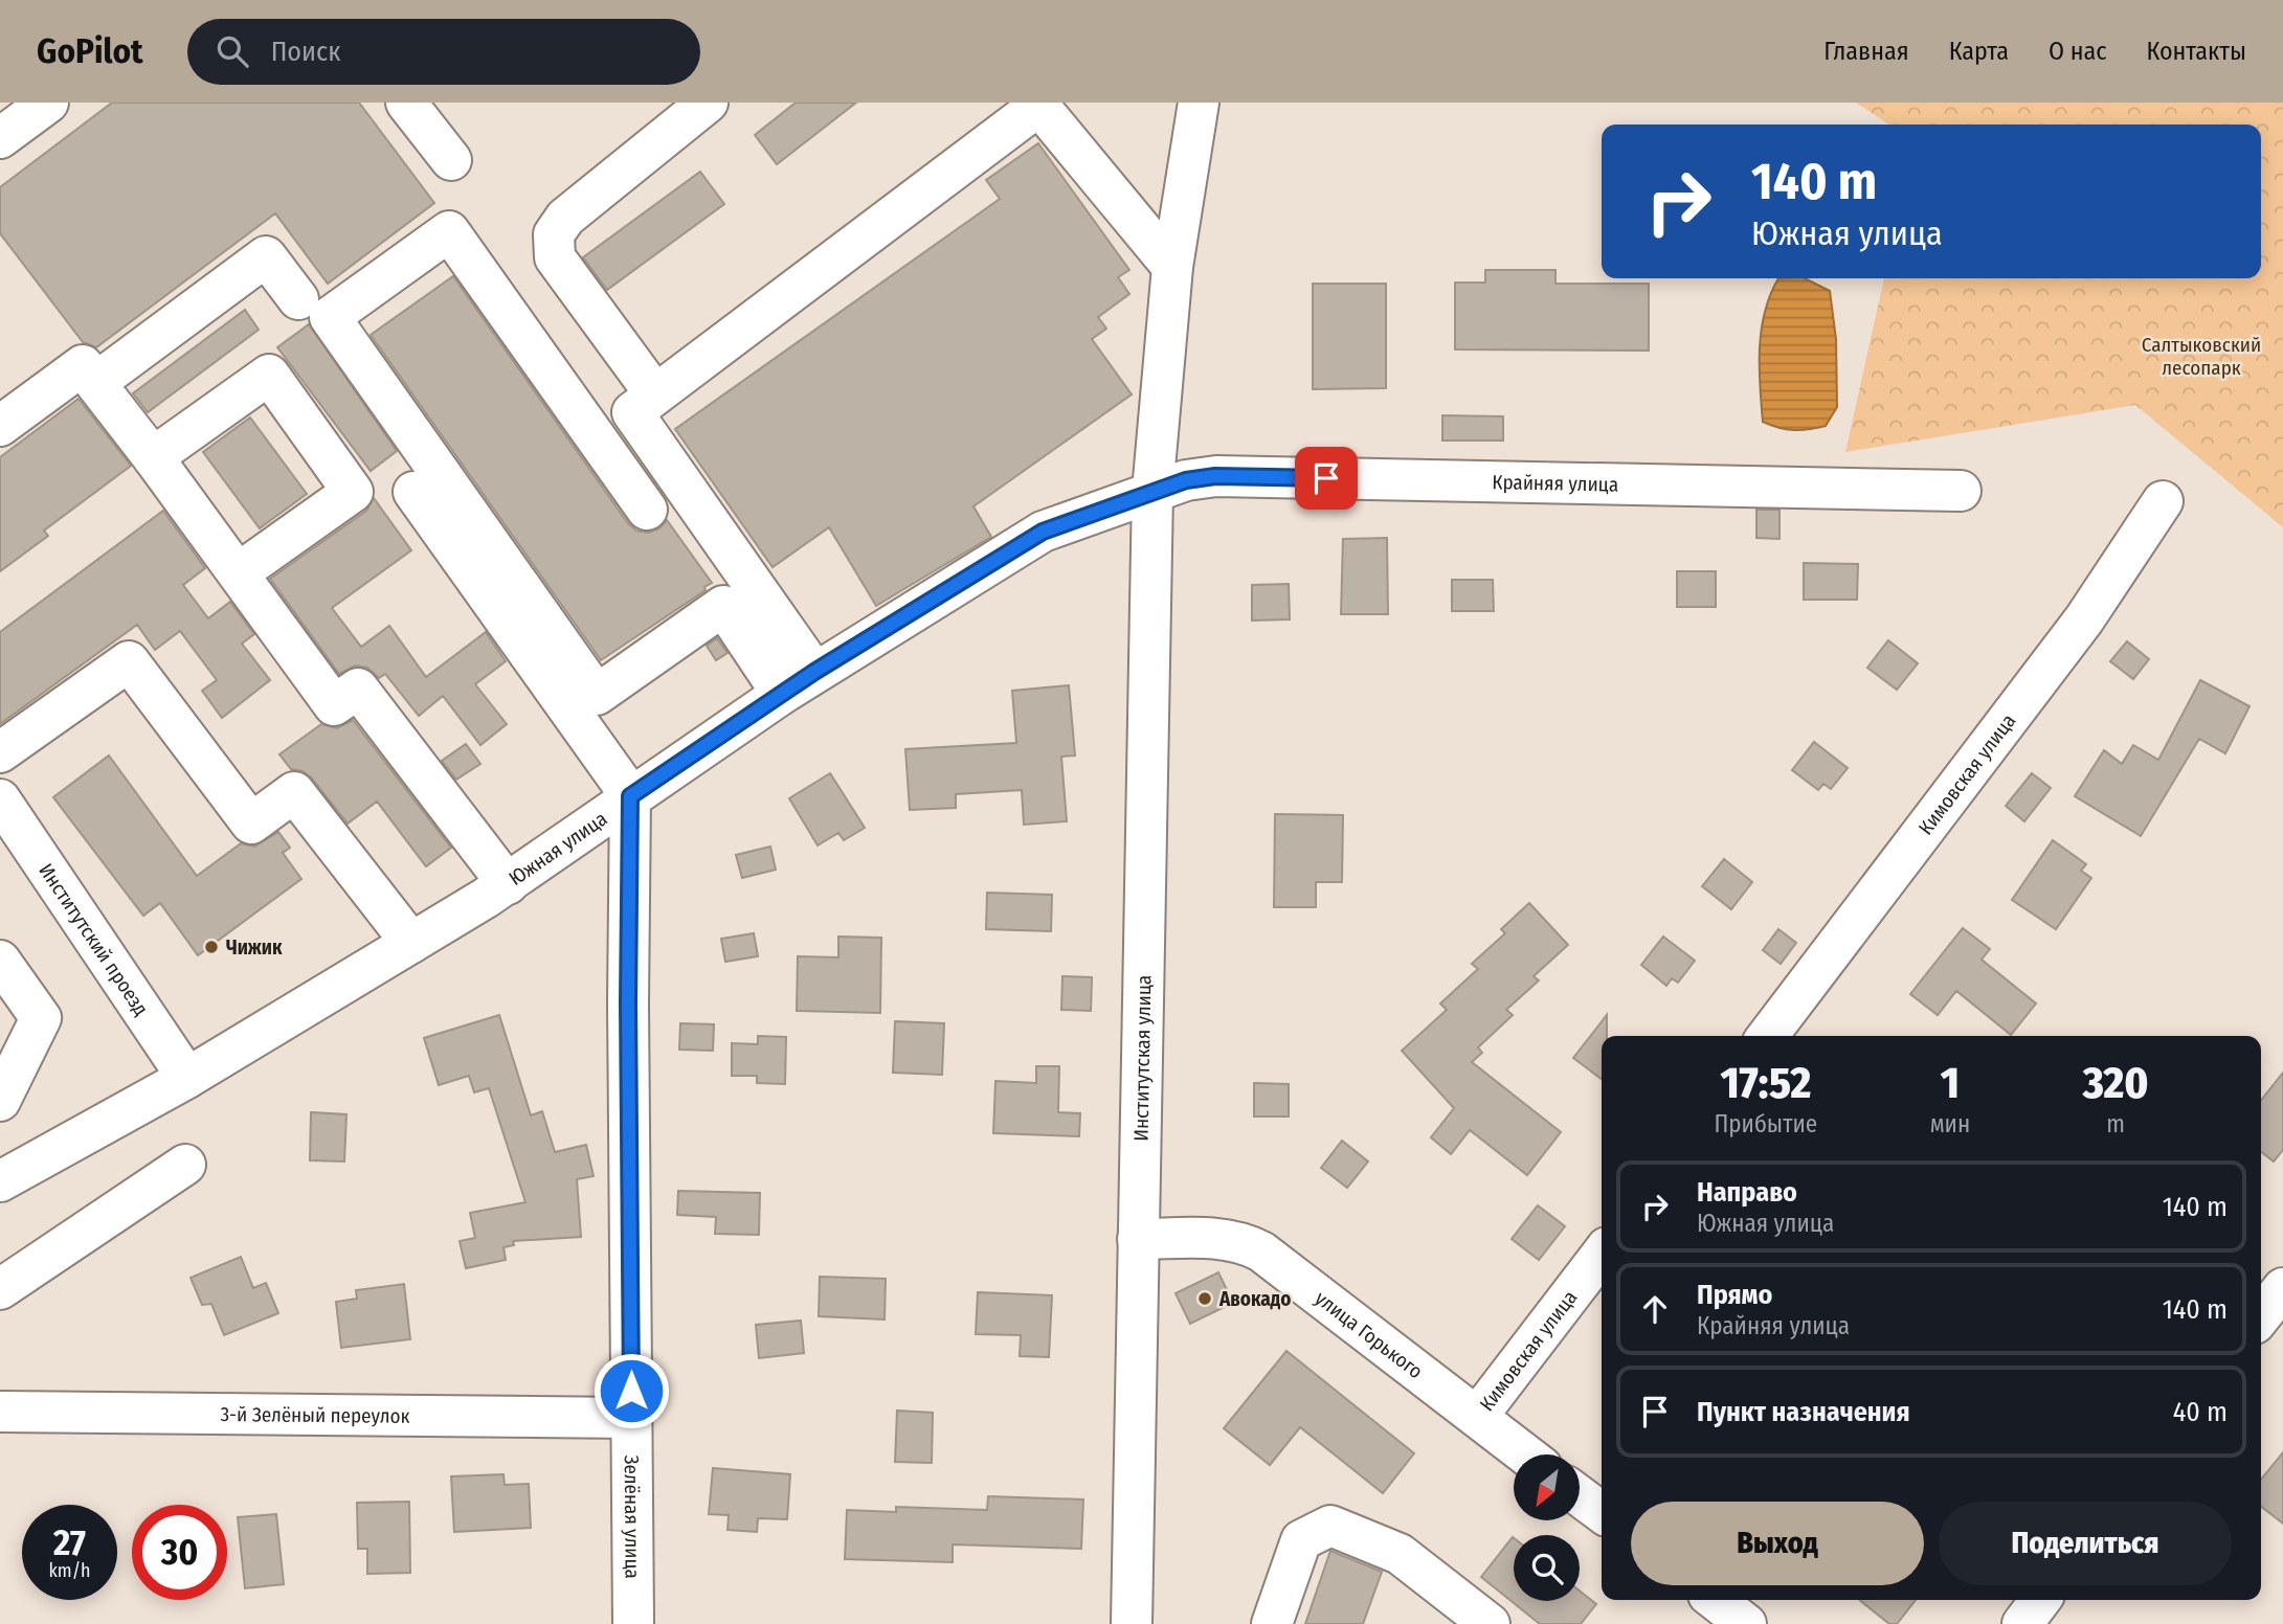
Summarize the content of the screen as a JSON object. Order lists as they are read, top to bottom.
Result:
{
  "streets": {
    "street": [
      "Крайняя улица",
      "Кимовская улица",
      "Южная улица",
      "Институтский проезд",
      "Институтская улица",
      "улица Горького",
      "3-й Зелёный переулок",
      "Зелёная улица"
    ]
  },
  "crossings": [
    ["Крайняя улица", "Южная улица"],
    ["Крайняя улица", "Институтская улица"],
    ["Кимовская улица", "улица Горького"],
    ["Южная улица", "Институтский проезд"],
    ["Южная улица", "Институтская улица"],
    ["Южная улица", "Зелёная улица"],
    ["Институтская улица", "улица Горького"],
    ["3-й Зелёный переулок", "Зелёная улица"]
  ],
  "parks": ["Салтыковский лесопарк"],
  "places": ["Чижик", "Авокадо"],
  "north": "bottom left",
  "page": {
    "header": "GoPilot",
    "search": "Поиск",
    "nav": [
      "Главная",
      "Карта",
      "О нас",
      "Контакты"
    ],
    "turn": ["140 m", "Южная улица"],
    "eta": [
      "17:52",
      "Прибытие",
      "1",
      "мин",
      "320",
      "m"
    ],
    "list": [
      {
        "name": "Направо",
        "note": "Южная улица",
        "value": "140 m"
      },
      {
        "name": "Прямо",
        "note": "Крайняя улица",
        "value": "140 m"
      },
      {
        "name": "Пункт назначения",
        "value": "40 m"
      }
    ],
    "buttons": ["Выход", "Поделиться"],
    "speed": "27 km/h",
    "limit": "30"
  }
}
